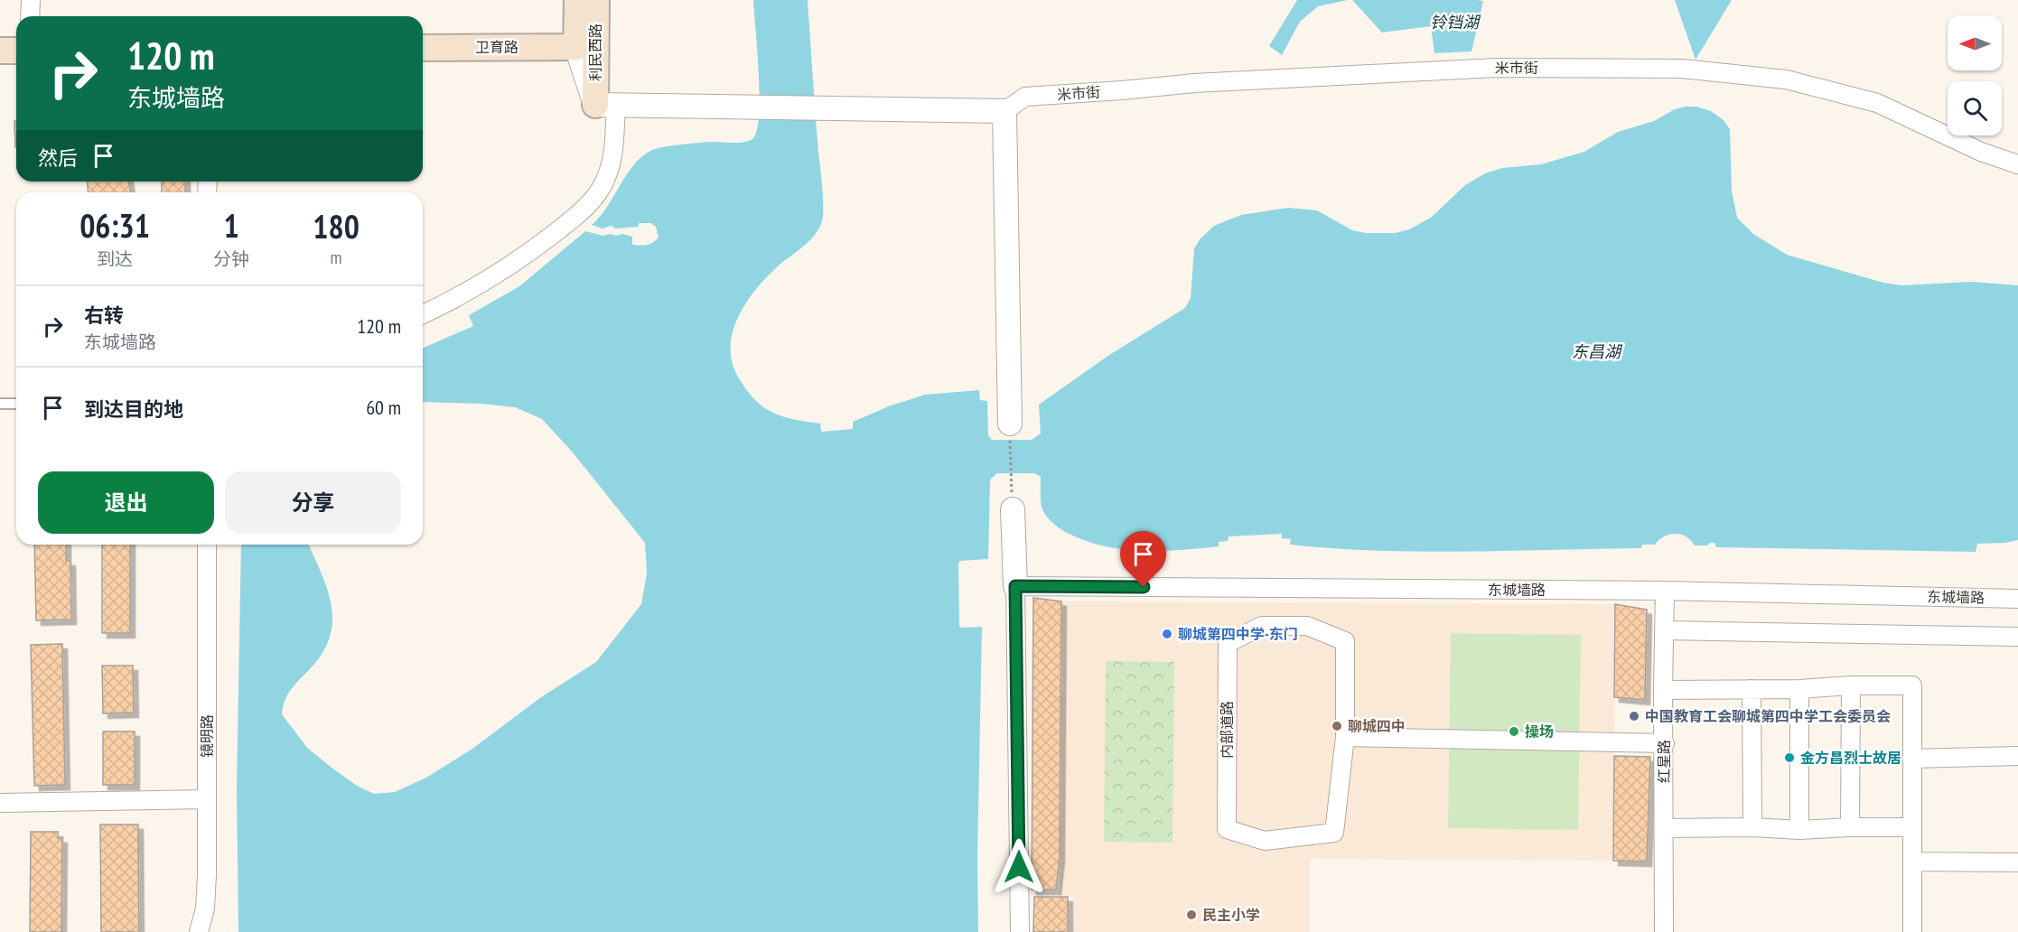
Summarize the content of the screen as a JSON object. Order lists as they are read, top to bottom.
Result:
{
  "streets": {
    "main road": ["卫育路", "利民西路"],
    "street": [
      "米市街",
      "东城墙路",
      "内部道路",
      "镜明路",
      "红星路"
    ]
  },
  "crossings": [
    ["卫育路", "利民西路"],
    ["东城墙路", "红星路"]
  ],
  "water": ["铃铛湖", "东昌湖"],
  "places": [
    "聊城第四中学-东门",
    "中国教育工会聊城第四中学工会委员会",
    "聊城四中",
    "操场",
    "金方昌烈士故居",
    "民主小学"
  ],
  "north": "left",
  "page": {
    "turn": ["120 m", "东城墙路"],
    "then": "然后",
    "eta": [
      "06:31",
      "到达",
      "1",
      "分钟",
      "180",
      "m"
    ],
    "list": [
      {
        "name": "右转",
        "note": "东城墙路",
        "value": "120 m"
      },
      {
        "name": "到达目的地",
        "value": "60 m"
      }
    ],
    "buttons": ["退出", "分享"]
  }
}
